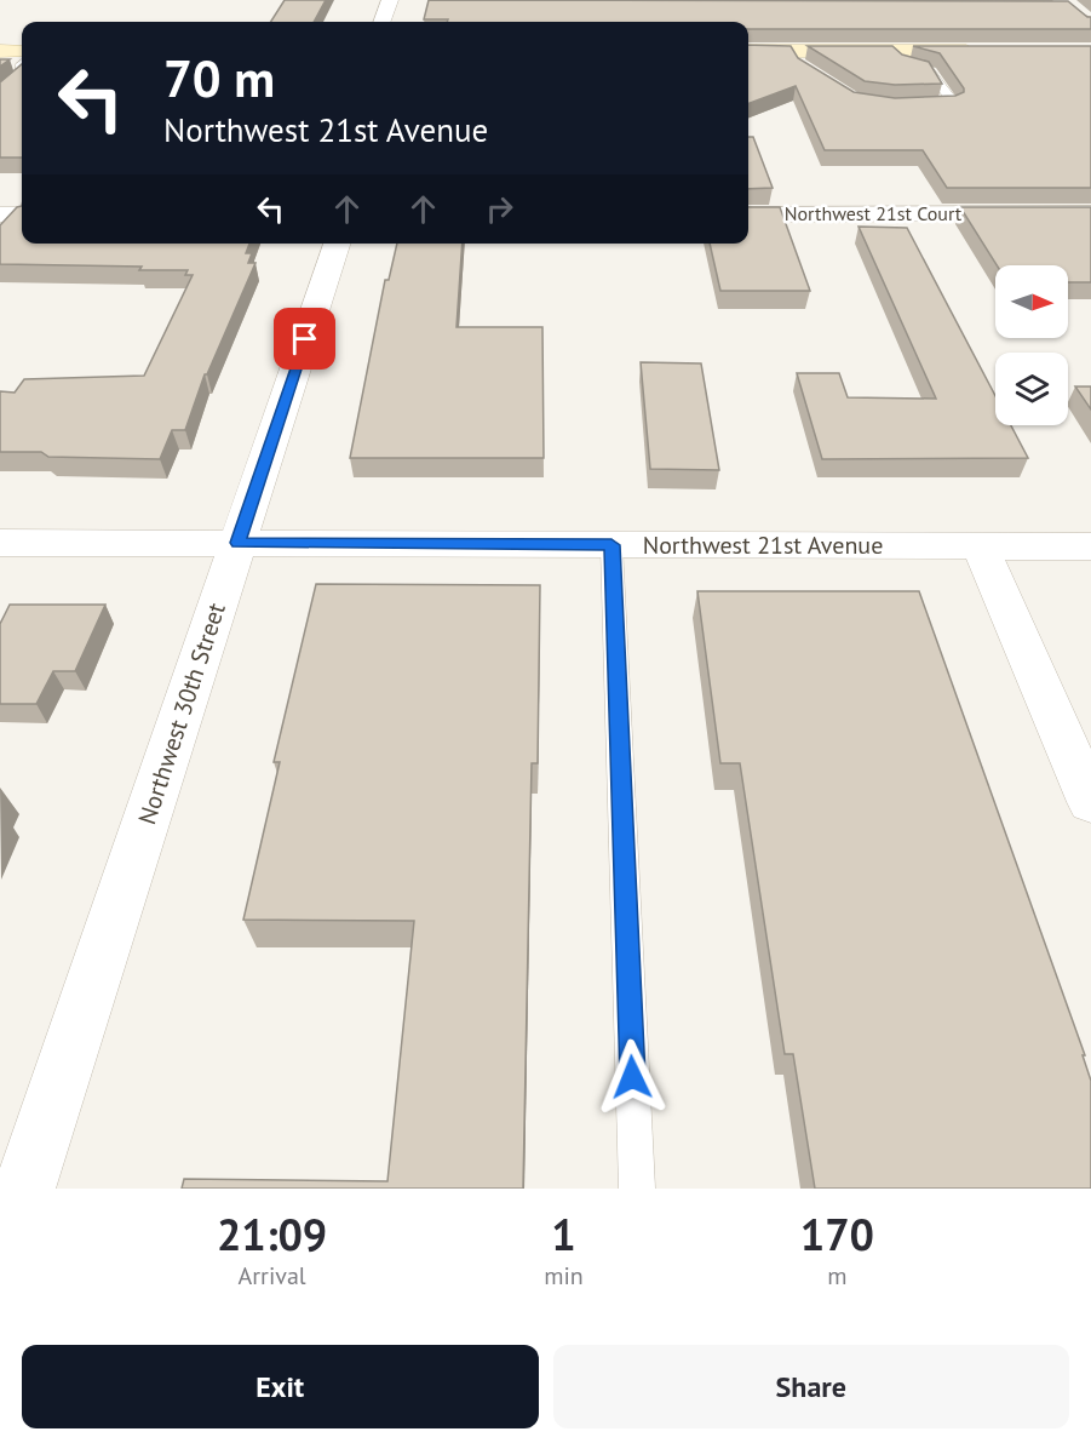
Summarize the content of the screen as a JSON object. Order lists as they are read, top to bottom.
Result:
{
  "streets": {
    "street": ["Northwest 21st Court", "Northwest 21st Avenue", "Northwest 30th Street"]
  },
  "crossings": [
    ["Northwest 21st Avenue", "Northwest 30th Street"]
  ],
  "north": "right",
  "page": {
    "turn": ["70 m", "Northwest 21st Avenue"],
    "eta": [
      "21:09",
      "Arrival",
      "1",
      "min",
      "170",
      "m"
    ],
    "buttons": ["Exit", "Share"]
  }
}
